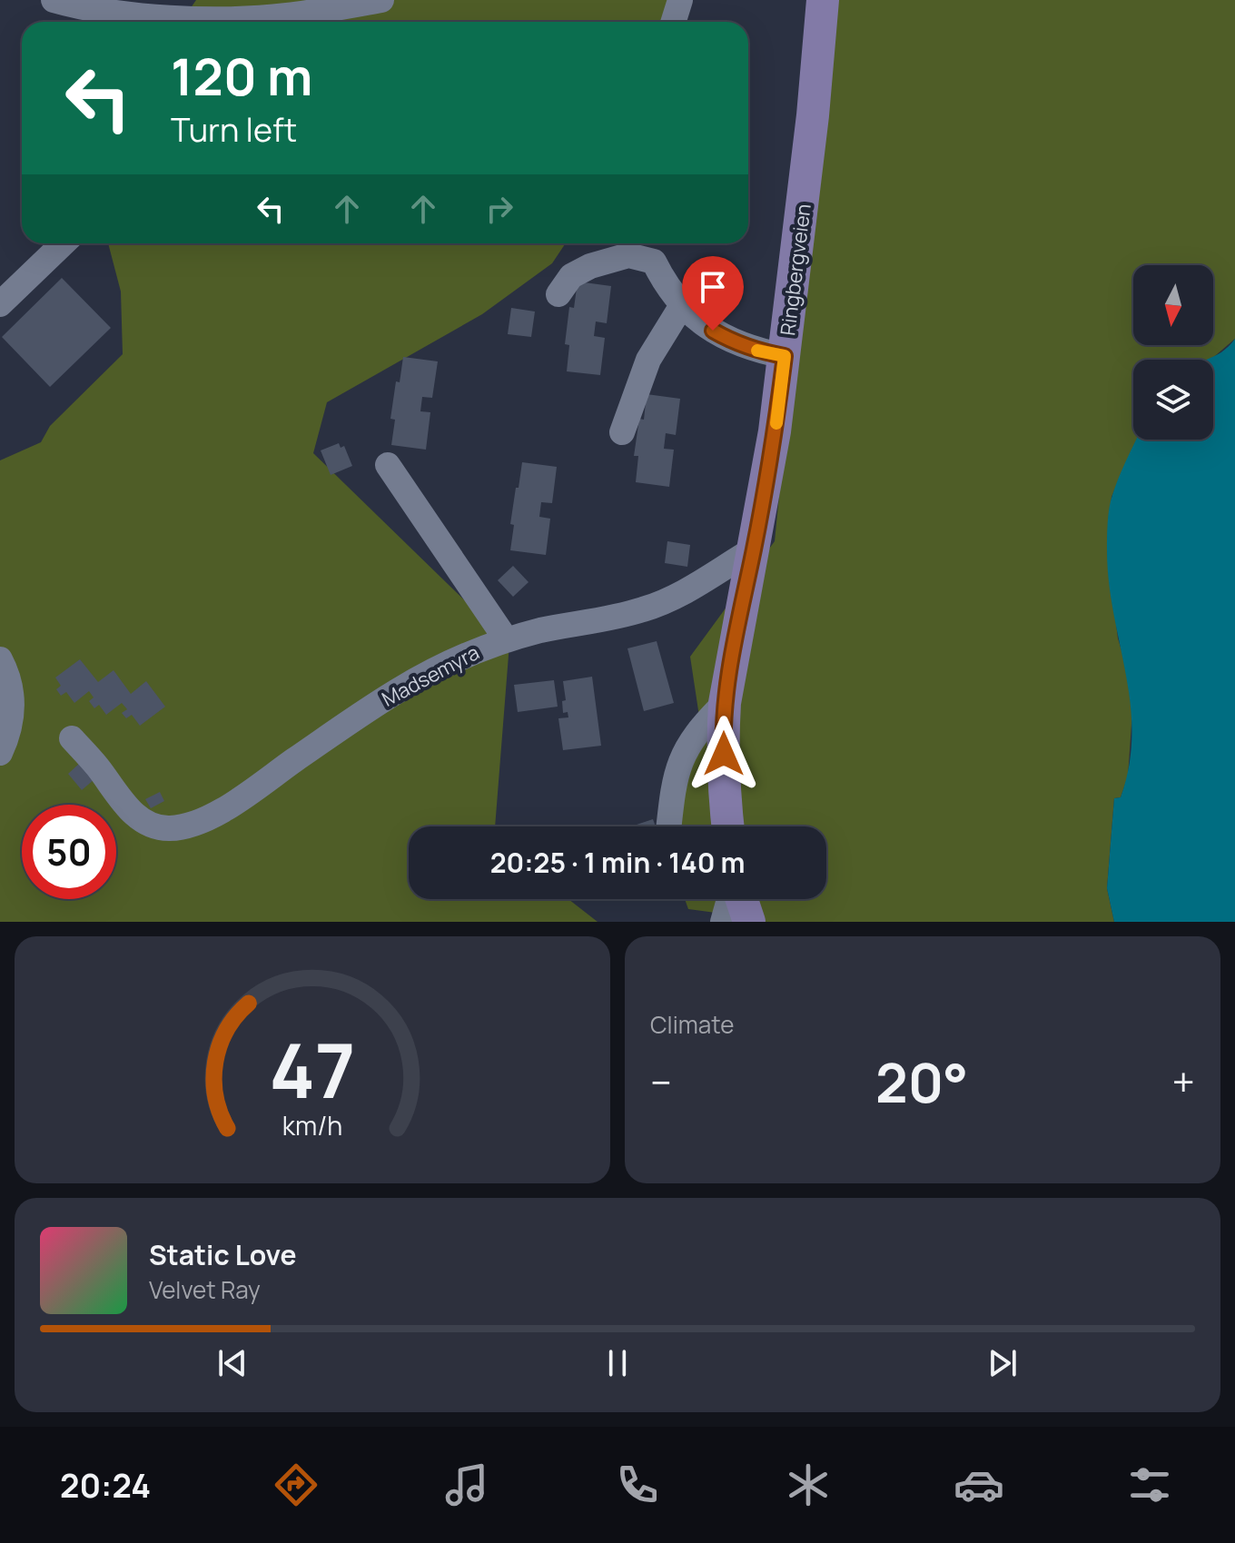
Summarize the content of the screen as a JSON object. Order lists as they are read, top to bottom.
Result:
{
  "streets": {
    "main road": ["Ringbergveien"],
    "street": ["Madsemyra"]
  },
  "crossings": [
    ["Ringbergveien", "Madsemyra"]
  ],
  "north": "bottom",
  "page": {
    "turn": ["120 m", "Turn left"],
    "limit": "50",
    "trip": "20:25 · 1 min · 140 m",
    "tile": "Climate",
    "heat": ["−", "20°", "+"],
    "song": ["Static Love", "Velvet Ray"],
    "tabs": "20:24",
    "gauge": ["47", "km/h"]
  }
}
